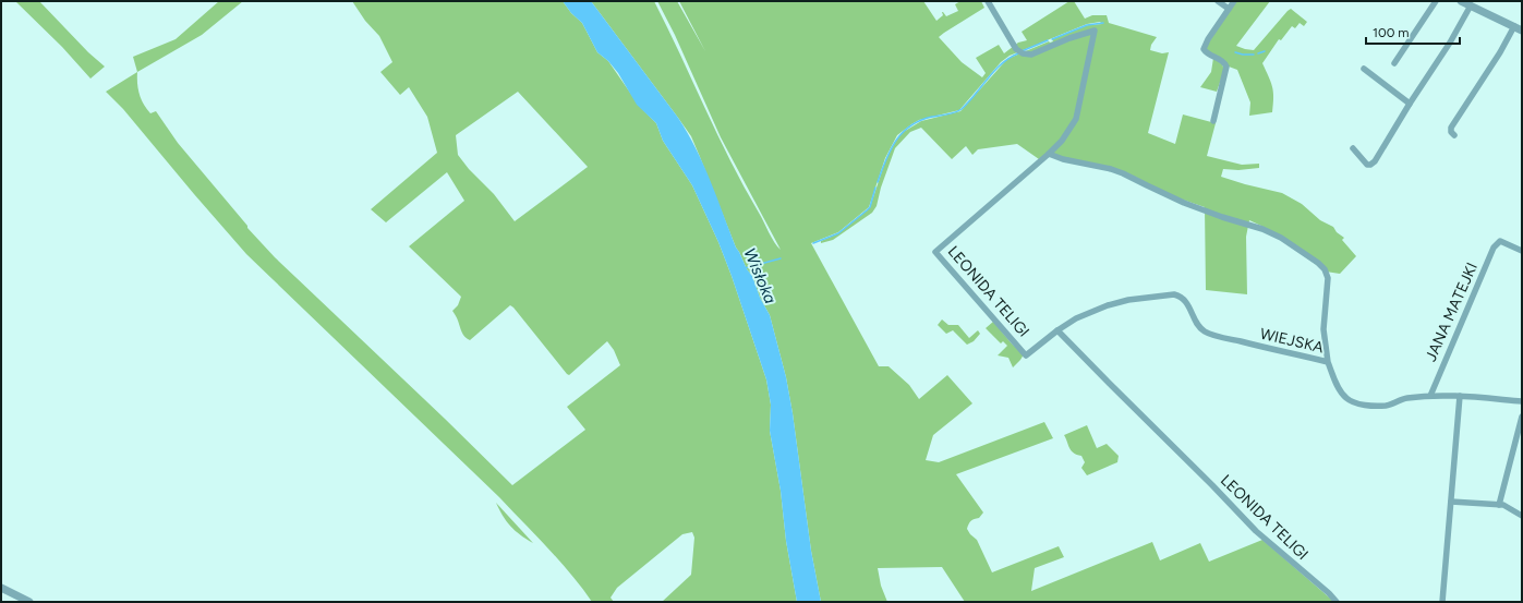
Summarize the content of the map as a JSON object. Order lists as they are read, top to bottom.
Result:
{
  "streets": {
    "street": ["LEONIDA TELIGI", "JANA MATEJKI", "WIEJSKA"]
  },
  "crossings": [
    ["LEONIDA TELIGI", "WIEJSKA"],
    ["JANA MATEJKI", "WIEJSKA"]
  ],
  "water": ["Wisłoka"],
  "scale_bar": "100 m"
}
